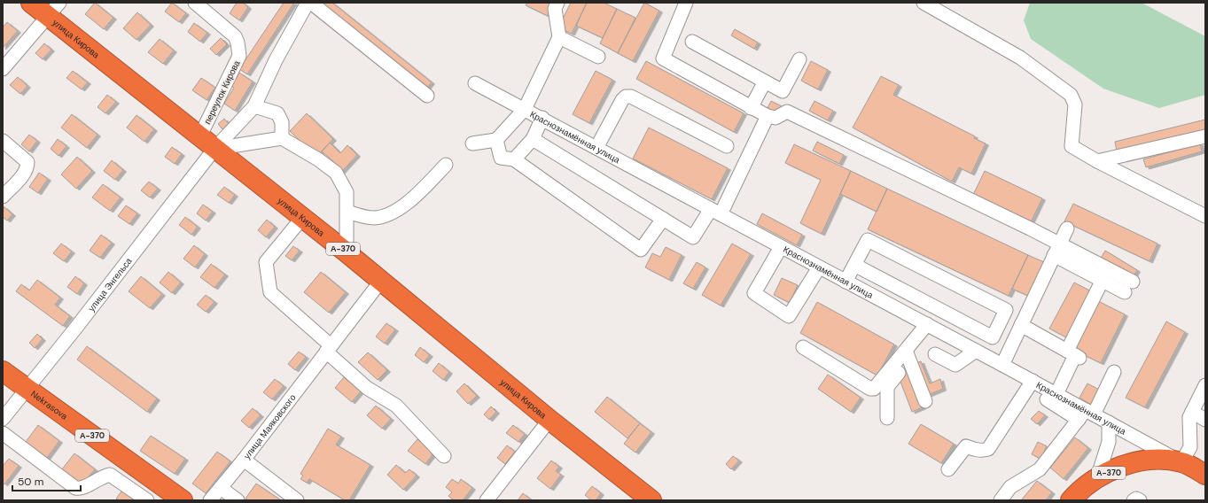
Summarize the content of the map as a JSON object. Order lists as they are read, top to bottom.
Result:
{
  "streets": {
    "highway": [
      "улица Кирова",
      "Краснознамённая улица",
      "А-370",
      "Nekrasova"
    ],
    "street": ["переулок Кирова", "улица Энгельса", "улица Маяковского"]
  },
  "crossings": [
    ["улица Кирова", "переулок Кирова"],
    ["улица Кирова", "улица Энгельса"],
    ["улица Кирова", "улица Маяковского"],
    ["Краснознамённая улица", "А-370"],
    ["улица Энгельса", "Nekrasova"]
  ],
  "scale_bar": "50 m"
}
